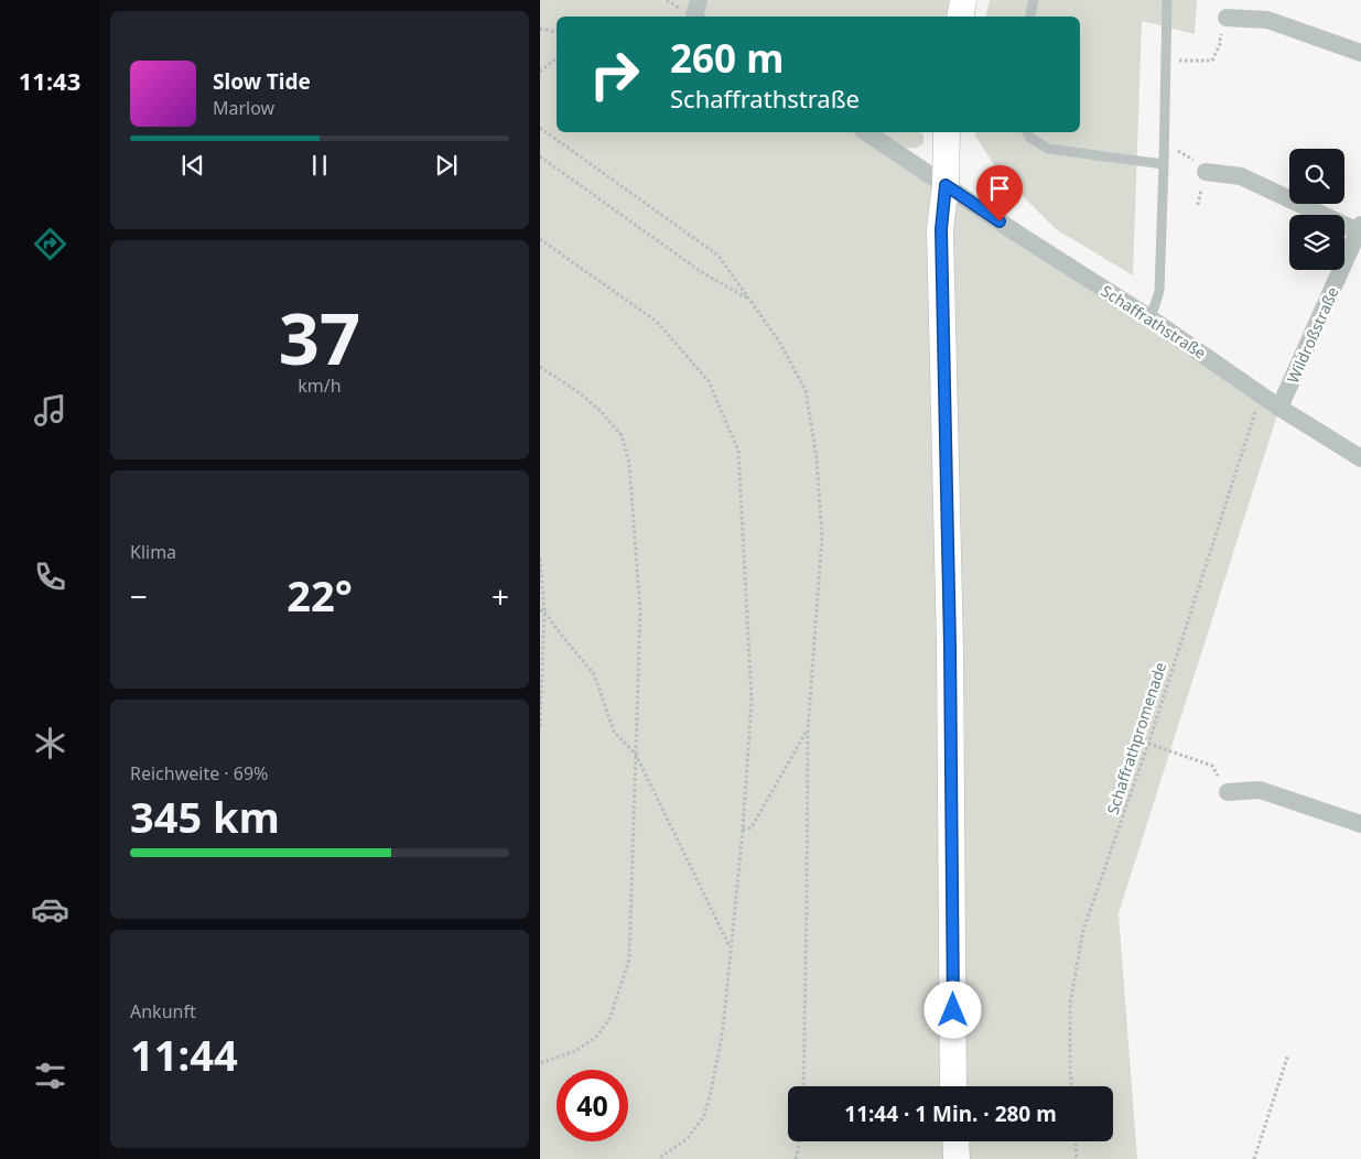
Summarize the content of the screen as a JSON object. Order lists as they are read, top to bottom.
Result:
{
  "streets": {
    "street": ["Schaffrathstraße", "Wildroßstraße"],
    "path": ["Schaffrathpromenade"]
  },
  "crossings": [
    ["Schaffrathstraße", "Wildroßstraße"],
    ["Schaffrathstraße", "Schaffrathpromenade"]
  ],
  "page": {
    "tabs": "11:43",
    "turn": ["260 m", "Schaffrathstraße"],
    "song": ["Slow Tide", "Marlow"],
    "tile": [
      ["37", "km/h"],
      "Klima",
      ["Reichweite · 69%", "345 km"],
      ["Ankunft", "11:44"]
    ],
    "heat": ["−", "22°", "+"],
    "limit": "40",
    "trip": "11:44 · 1 Min. · 280 m"
  }
}
